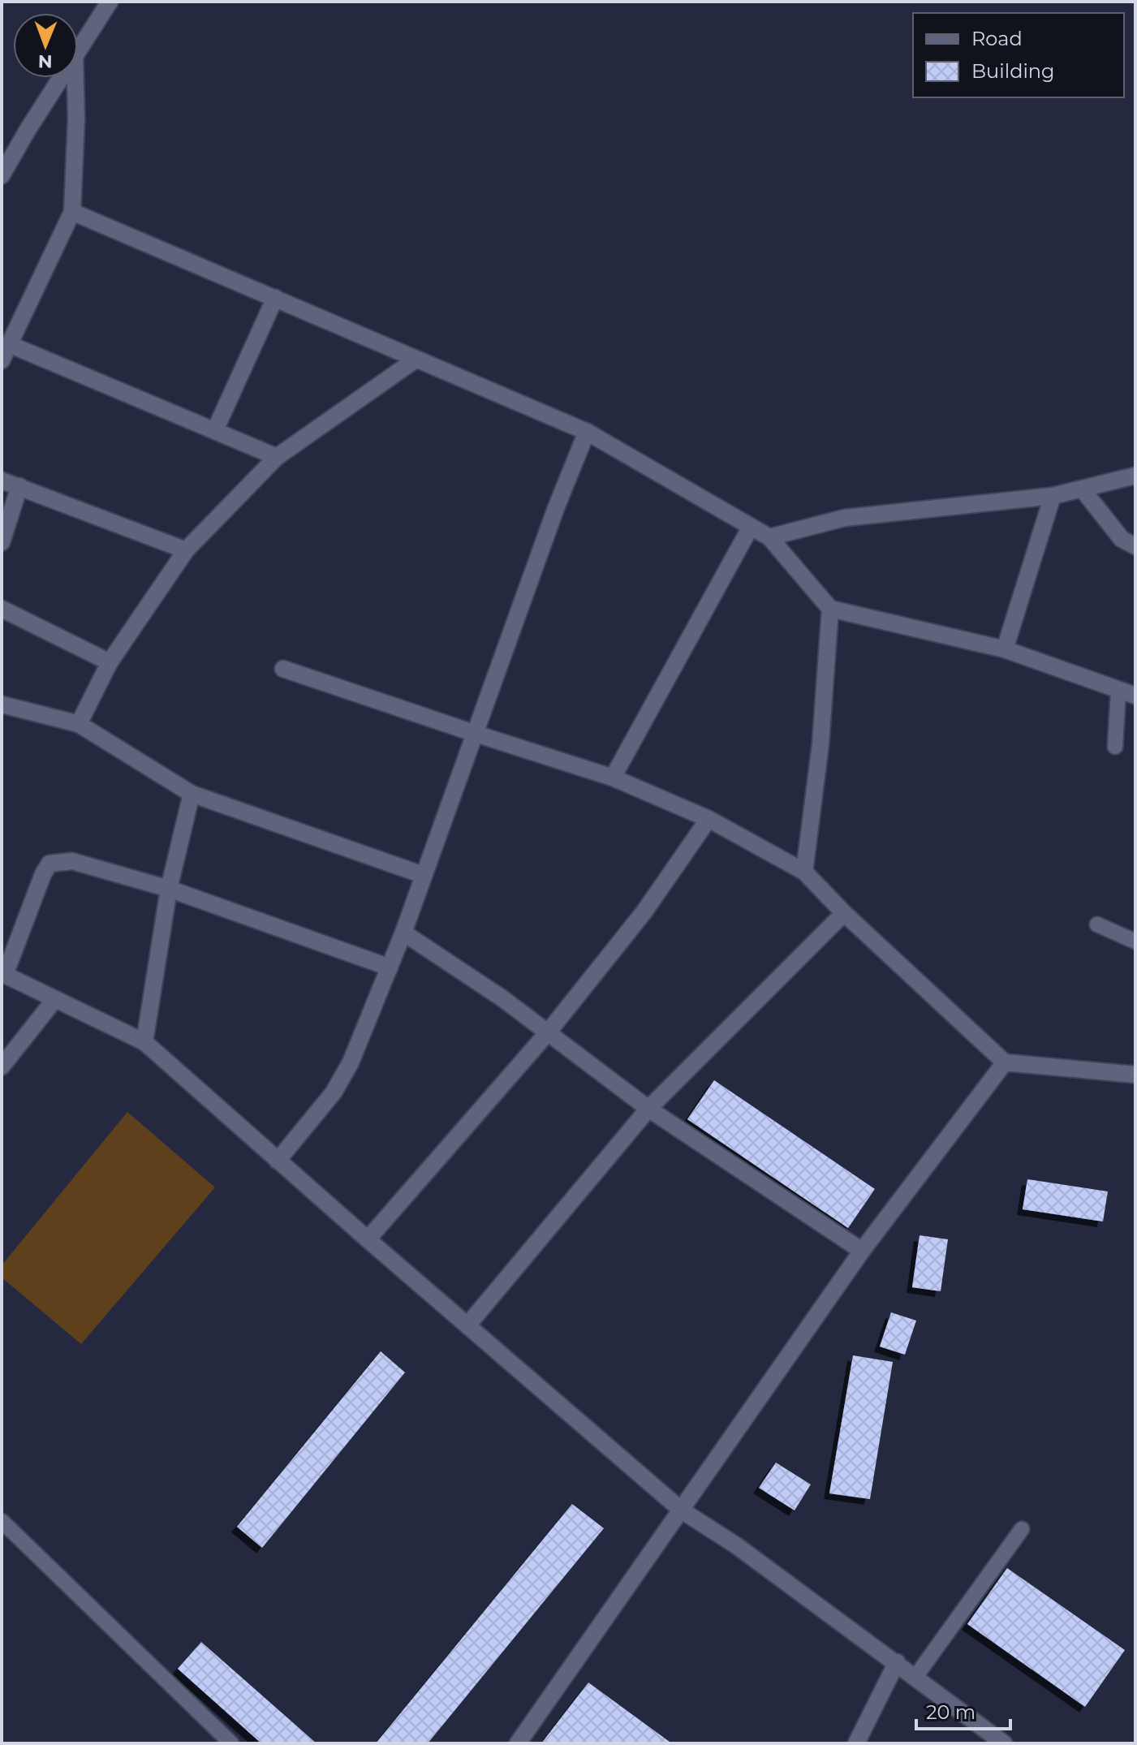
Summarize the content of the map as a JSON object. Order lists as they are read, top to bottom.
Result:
{
  "legend": ["Road", "Building"],
  "scale_bar": "20 m",
  "north": "bottom"
}
